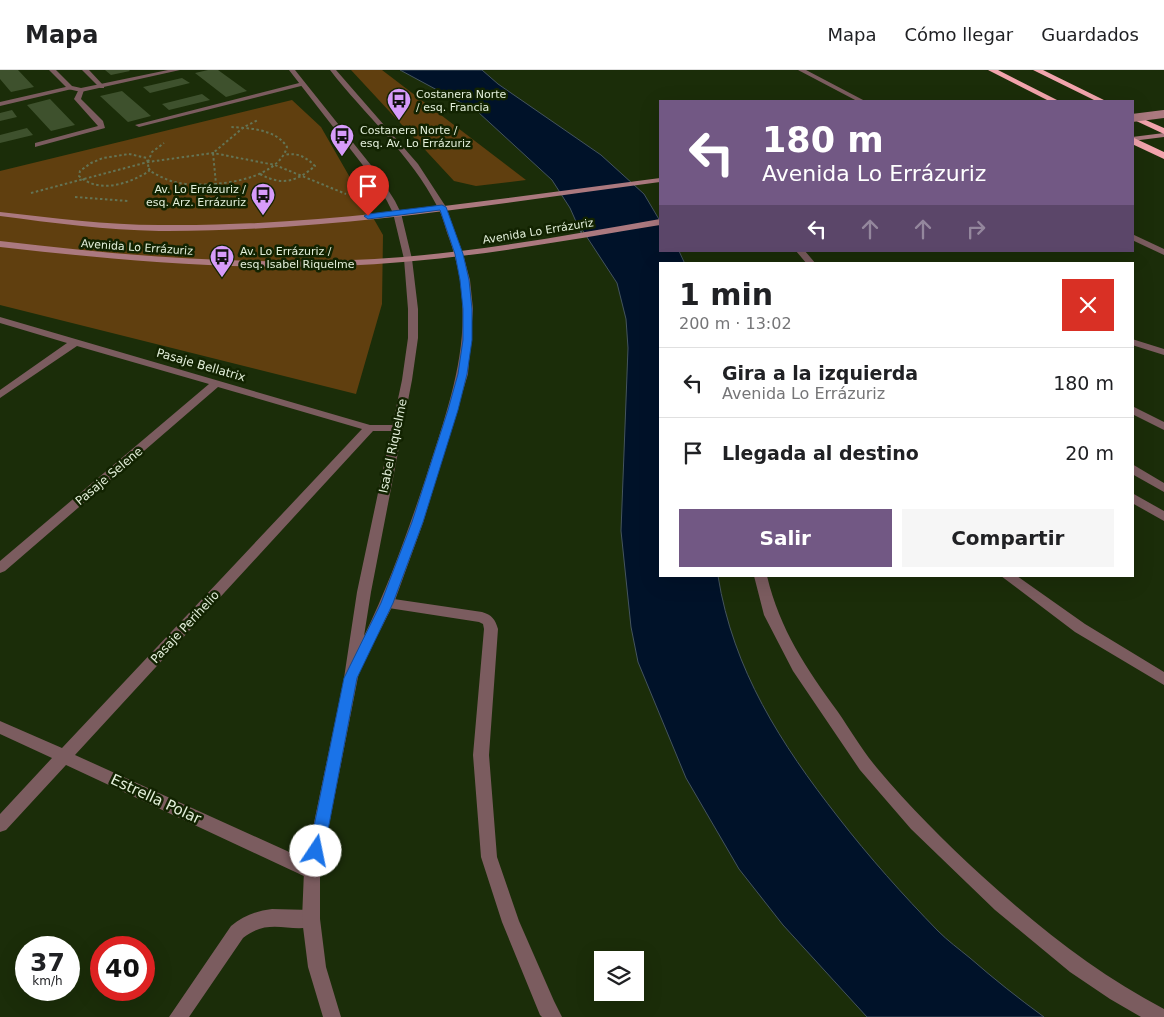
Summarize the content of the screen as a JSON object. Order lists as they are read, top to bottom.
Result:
{
  "streets": {
    "main road": ["Avenida Lo Errázuriz"],
    "street": [
      "Pasaje Bellatrix",
      "Isabel Riquelme",
      "Pasaje Selene",
      "Pasaje Perihelio",
      "Estrella Polar"
    ]
  },
  "crossings": [
    ["Avenida Lo Errázuriz", "Isabel Riquelme"],
    ["Pasaje Bellatrix", "Isabel Riquelme"],
    ["Pasaje Bellatrix", "Pasaje Selene"],
    ["Pasaje Bellatrix", "Pasaje Perihelio"],
    ["Isabel Riquelme", "Estrella Polar"],
    ["Pasaje Perihelio", "Estrella Polar"]
  ],
  "places": {
    "bus stop": [
      "Costanera Norte / esq. Francia",
      "Costanera Norte / esq. Av. Lo Errázuriz",
      "Av. Lo Errázuriz / esq. Arz. Errázuriz",
      "Av. Lo Errázuriz / esq. Isabel Riquelme"
    ]
  },
  "page": {
    "header": "Mapa",
    "nav": ["Mapa", "Cómo llegar", "Guardados"],
    "turn": ["180 m", "Avenida Lo Errázuriz"],
    "heading": ["1 min", "200 m · 13:02"],
    "list": [
      {
        "name": "Gira a la izquierda",
        "note": "Avenida Lo Errázuriz",
        "value": "180 m"
      },
      {
        "name": "Llegada al destino",
        "value": "20 m"
      }
    ],
    "buttons": ["Salir", "Compartir"],
    "speed": "37 km/h",
    "limit": "40"
  }
}
